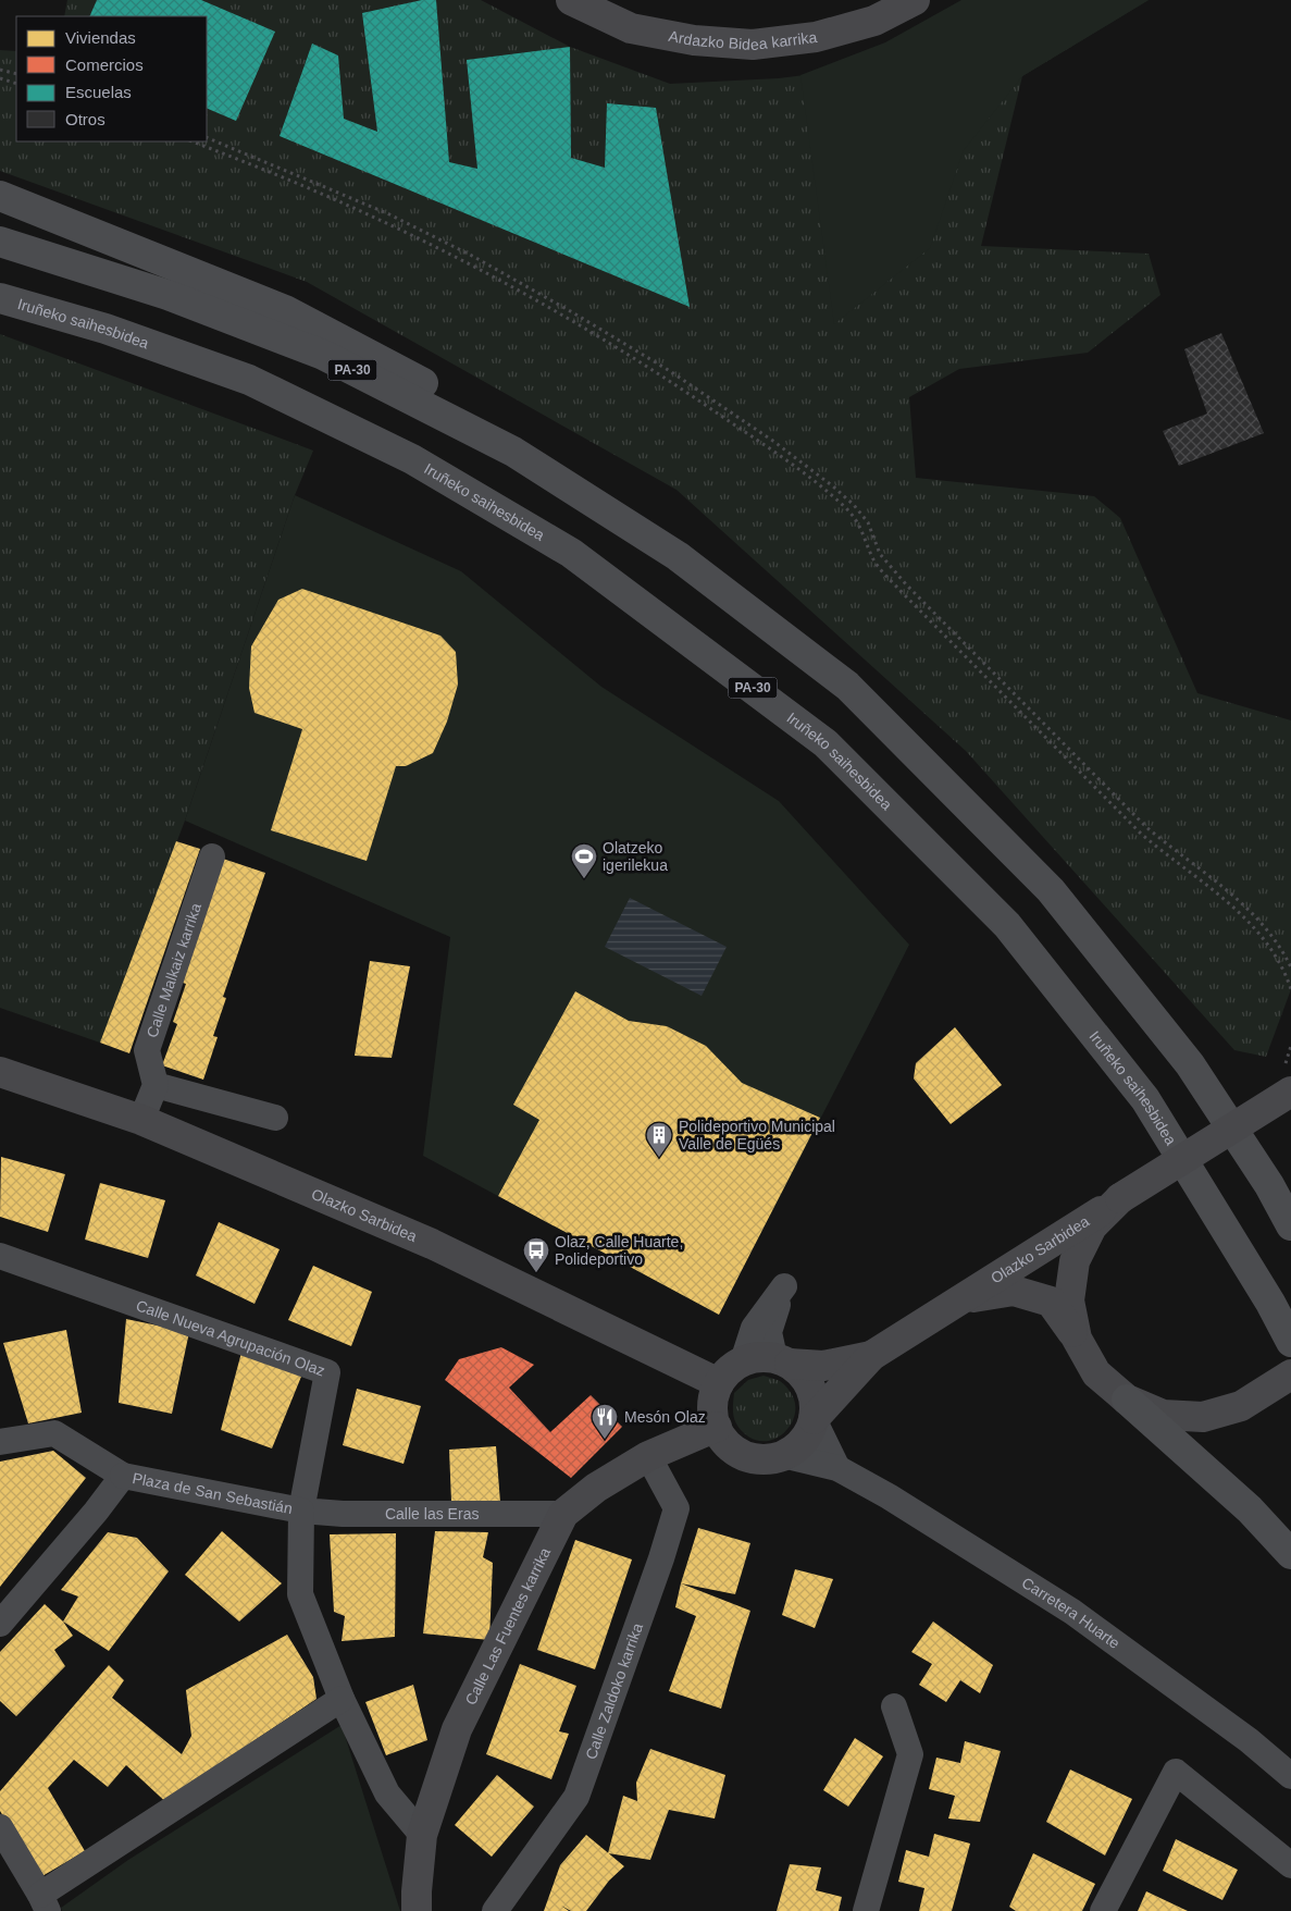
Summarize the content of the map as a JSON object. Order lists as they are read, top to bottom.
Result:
{
  "streets": {
    "highway": ["Iruñeko saihesbidea", "PA-30"],
    "street": [
      "Ardazko Bidea karrika",
      "Calle Malkaiz karrika",
      "Olazko Sarbidea",
      "Calle Nueva Agrupación Olaz",
      "Plaza de San Sebastián",
      "Calle las Eras",
      "Carretera Huarte",
      "Calle Las Fuentes karrika",
      "Calle Zaldoko karrika"
    ]
  },
  "crossings": [
    ["Olazko Sarbidea", "Carretera Huarte"],
    ["Olazko Sarbidea", "Calle Las Fuentes karrika"],
    ["Calle Nueva Agrupación Olaz", "Plaza de San Sebastián"],
    ["Calle Nueva Agrupación Olaz", "Calle las Eras"],
    ["Plaza de San Sebastián", "Calle las Eras"],
    ["Plaza de San Sebastián", "Calle Las Fuentes karrika"],
    ["Calle las Eras", "Calle Las Fuentes karrika"],
    ["Carretera Huarte", "Calle Las Fuentes karrika"],
    ["Calle Las Fuentes karrika", "Calle Zaldoko karrika"]
  ],
  "places": {
    "sports": ["Olatzeko igerilekua"],
    "building": ["Polideportivo Municipal Valle de Egüés"],
    "bus stop": ["Olaz, Calle Huarte, Polideportivo"],
    "restaurant": ["Mesón Olaz"]
  },
  "legend": [
    "Viviendas",
    "Comercios",
    "Escuelas",
    "Otros"
  ]
}
